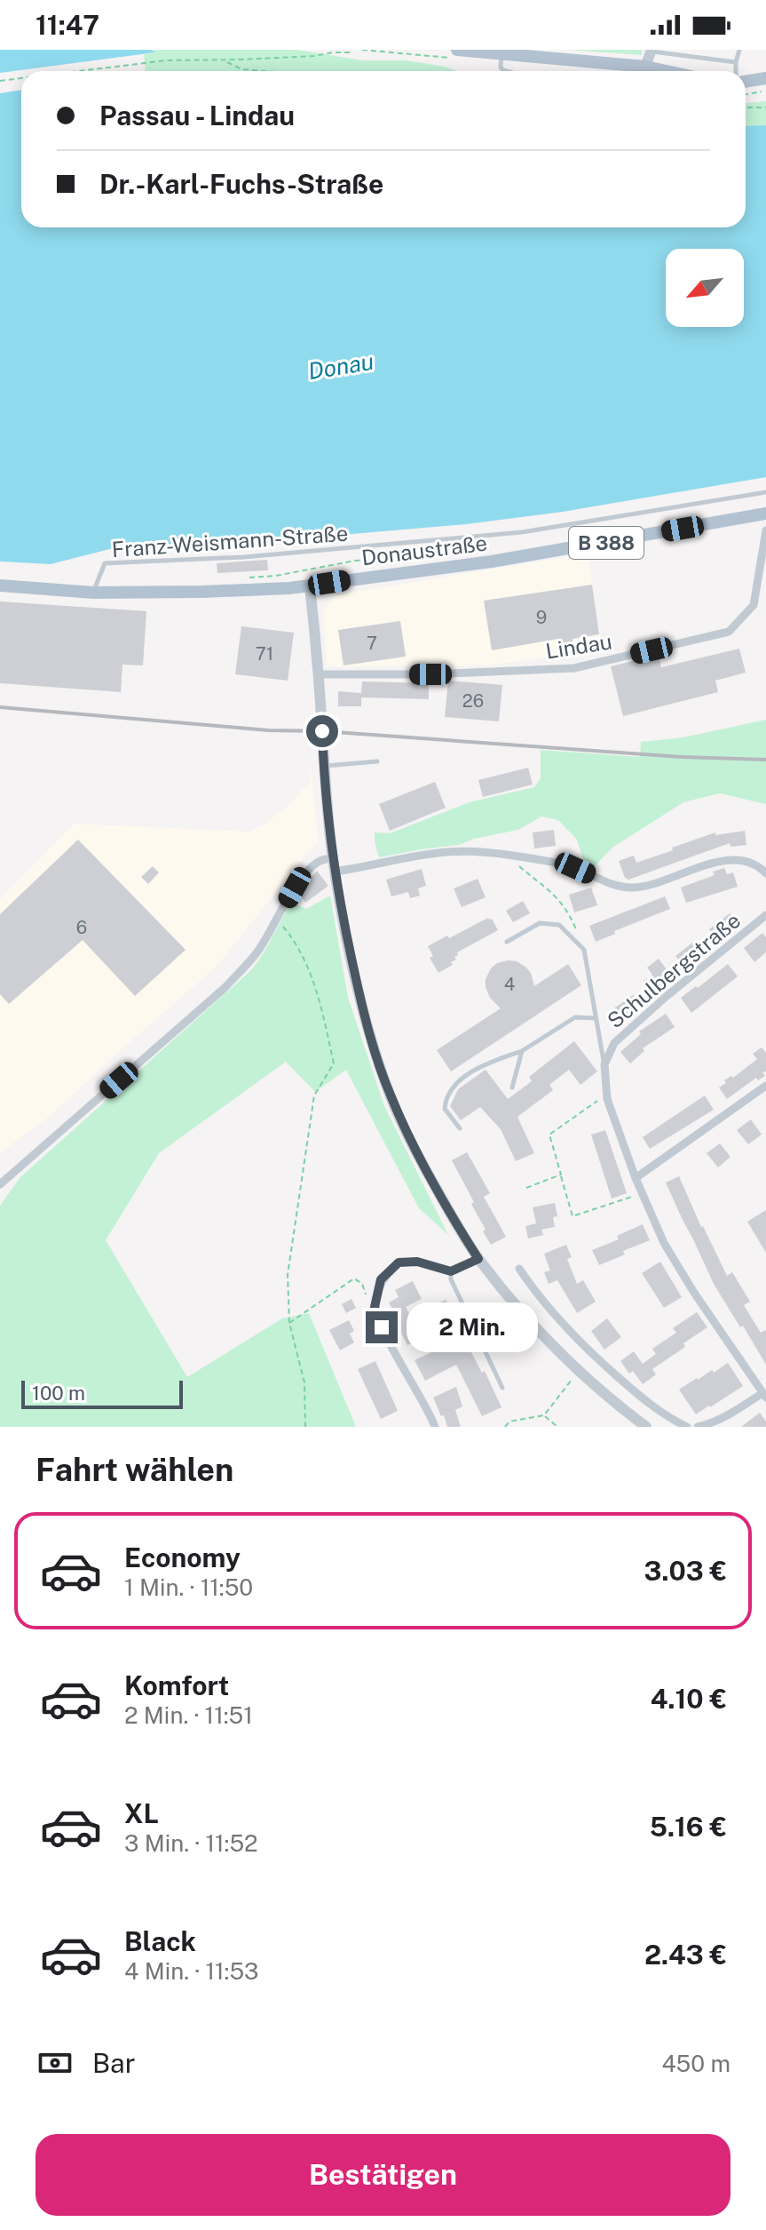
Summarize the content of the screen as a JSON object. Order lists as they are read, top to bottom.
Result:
{
  "streets": {
    "main road": ["B 388", "Donaustraße"],
    "street": ["Lindau", "Schulbergstraße"],
    "lane": ["Franz-Weismann-Straße"]
  },
  "crossings": [
    ["Franz-Weismann-Straße", "Donaustraße"]
  ],
  "water": ["Donau"],
  "house_numbers": [
    "9",
    "7",
    "71",
    "26",
    "6",
    "4"
  ],
  "scale_bar": "100 m",
  "north": "bottom left",
  "page": {
    "status": "11:47",
    "banner": ["Passau - Lindau", "Dr.-Karl-Fuchs-Straße"],
    "bubble": "2 Min.",
    "scale": "100 m",
    "heading": "Fahrt wählen",
    "list": [
      {
        "name": "Economy",
        "note": "1 Min. · 11:50",
        "value": "3.03 €"
      },
      {
        "name": "Komfort",
        "note": "2 Min. · 11:51",
        "value": "4.10 €"
      },
      {
        "name": "XL",
        "note": "3 Min. · 11:52",
        "value": "5.16 €"
      },
      {
        "name": "Black",
        "note": "4 Min. · 11:53",
        "value": "2.43 €"
      }
    ],
    "pay": ["Bar", "450 m"],
    "buttons": "Bestätigen"
  }
}
